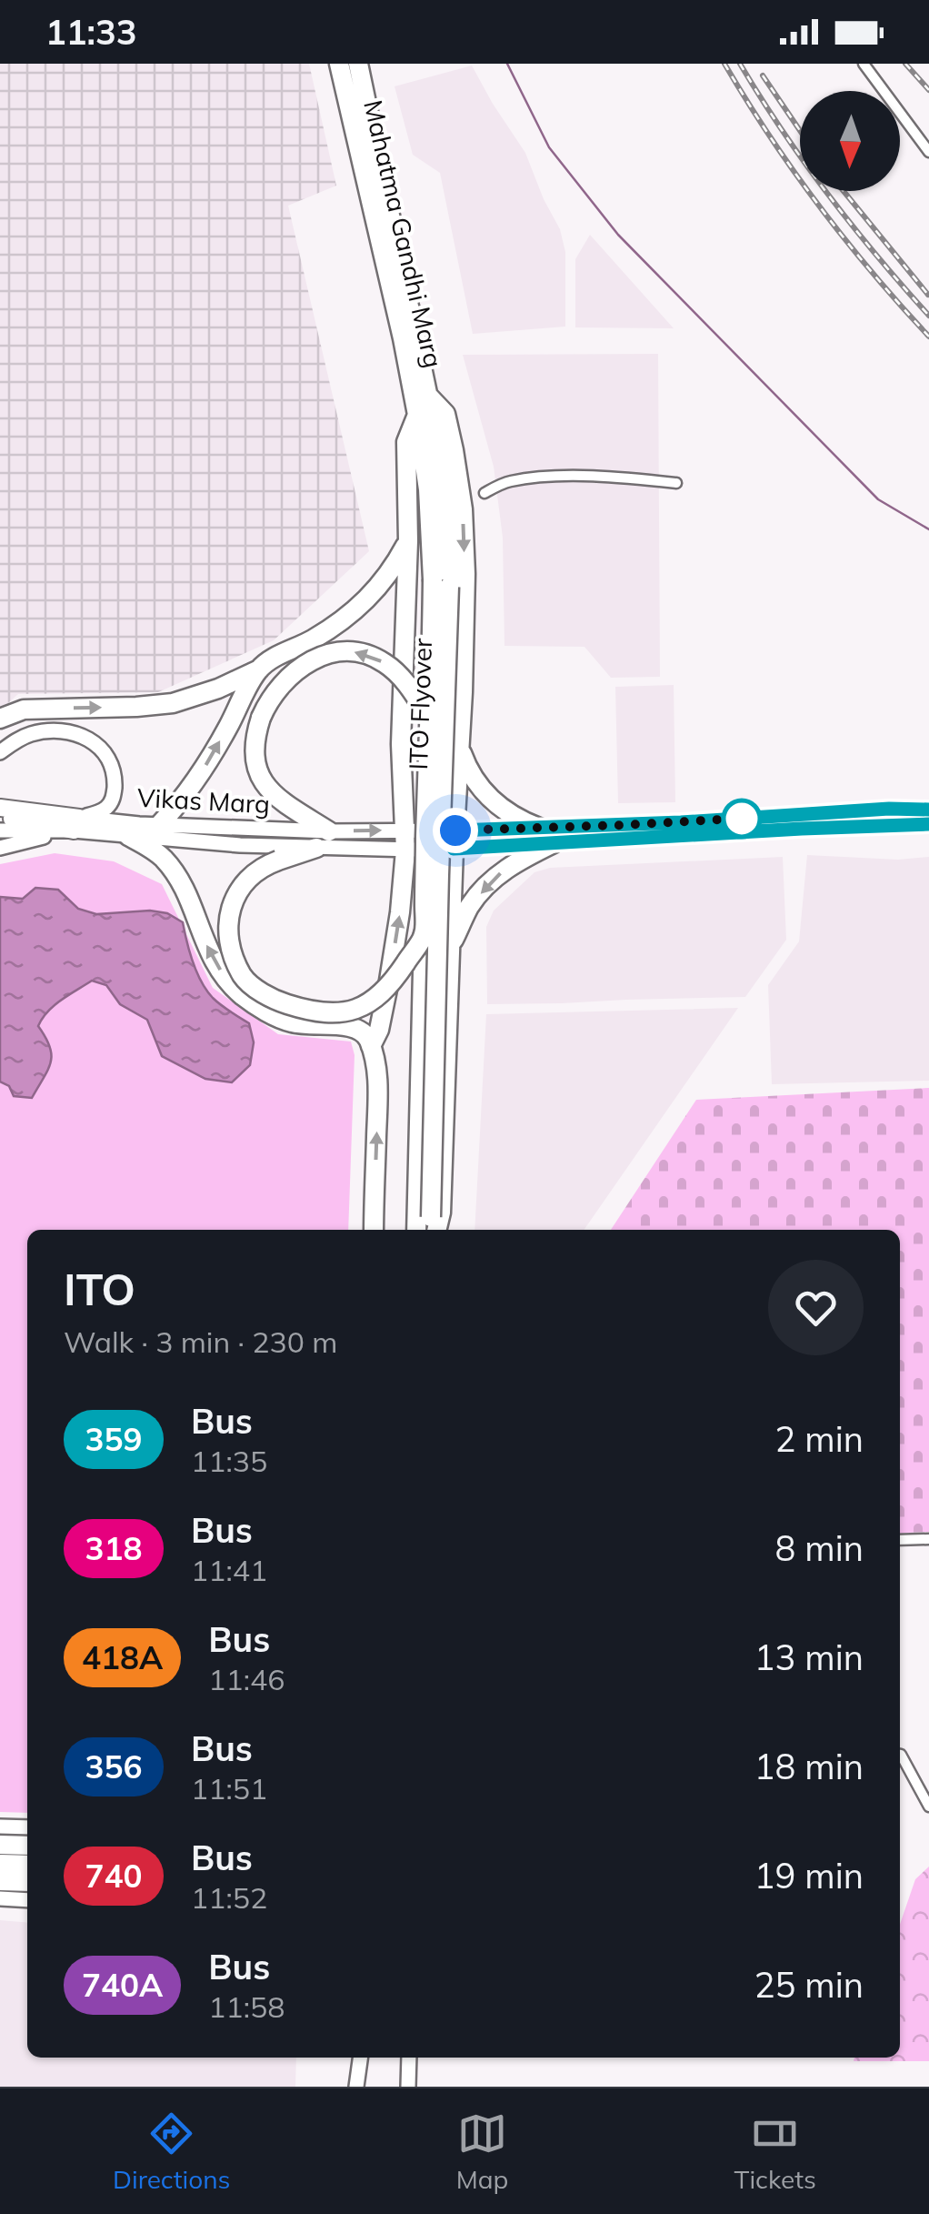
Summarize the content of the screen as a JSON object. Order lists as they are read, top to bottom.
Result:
{
  "streets": {
    "highway": ["Mahatma Gandhi Marg", "ITO Flyover"],
    "main road": ["Vikas Marg"]
  },
  "crossings": [
    ["Mahatma Gandhi Marg", "ITO Flyover"]
  ],
  "lines": ["bus line 359"],
  "north": "bottom",
  "page": {
    "status": "11:33",
    "heading": ["ITO", "Walk · 3 min · 230 m"],
    "list": [
      {
        "mark": "359",
        "name": "Bus",
        "note": "11:35",
        "value": "2 min"
      },
      {
        "mark": "318",
        "name": "Bus",
        "note": "11:41",
        "value": "8 min"
      },
      {
        "mark": "418A",
        "name": "Bus",
        "note": "11:46",
        "value": "13 min"
      },
      {
        "mark": "356",
        "name": "Bus",
        "note": "11:51",
        "value": "18 min"
      },
      {
        "mark": "740",
        "name": "Bus",
        "note": "11:52",
        "value": "19 min"
      },
      {
        "mark": "740A",
        "name": "Bus",
        "note": "11:58",
        "value": "25 min"
      }
    ],
    "tabs": ["Directions", "Map", "Tickets"]
  }
}
